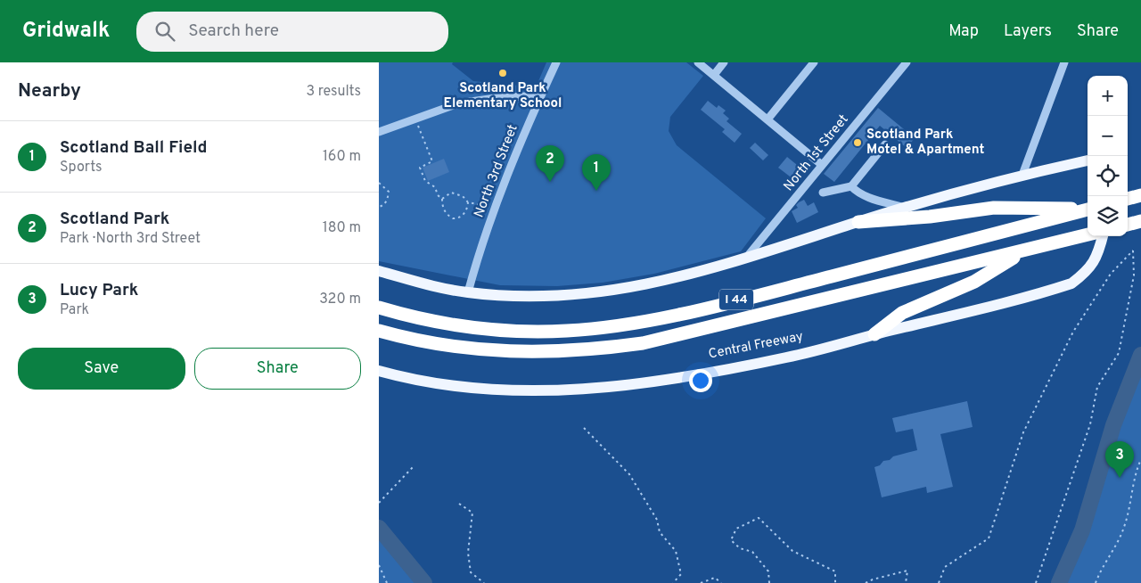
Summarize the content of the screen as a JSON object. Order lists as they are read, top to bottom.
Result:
{
  "streets": {
    "highway": ["I 44", "Central Freeway"],
    "street": ["North 1st Street", "North 3rd Street"]
  },
  "places": ["Scotland Park Elementary School", "Scotland Park Motel & Apartment"],
  "page": {
    "header": "Gridwalk",
    "search": "Search here",
    "nav": ["Map", "Layers", "Share"],
    "heading": ["Nearby", "3 results"],
    "map_buttons": ["+", "−"],
    "list": [
      {
        "mark": "1",
        "name": "Scotland Ball Field",
        "note": "Sports",
        "value": "160 m"
      },
      {
        "mark": "2",
        "name": "Scotland Park",
        "note": "Park · North 3rd Street",
        "value": "180 m"
      },
      {
        "mark": "3",
        "name": "Lucy Park",
        "note": "Park",
        "value": "320 m"
      }
    ],
    "pins": ["2", "1", "3"],
    "buttons": ["Save", "Share"]
  }
}
